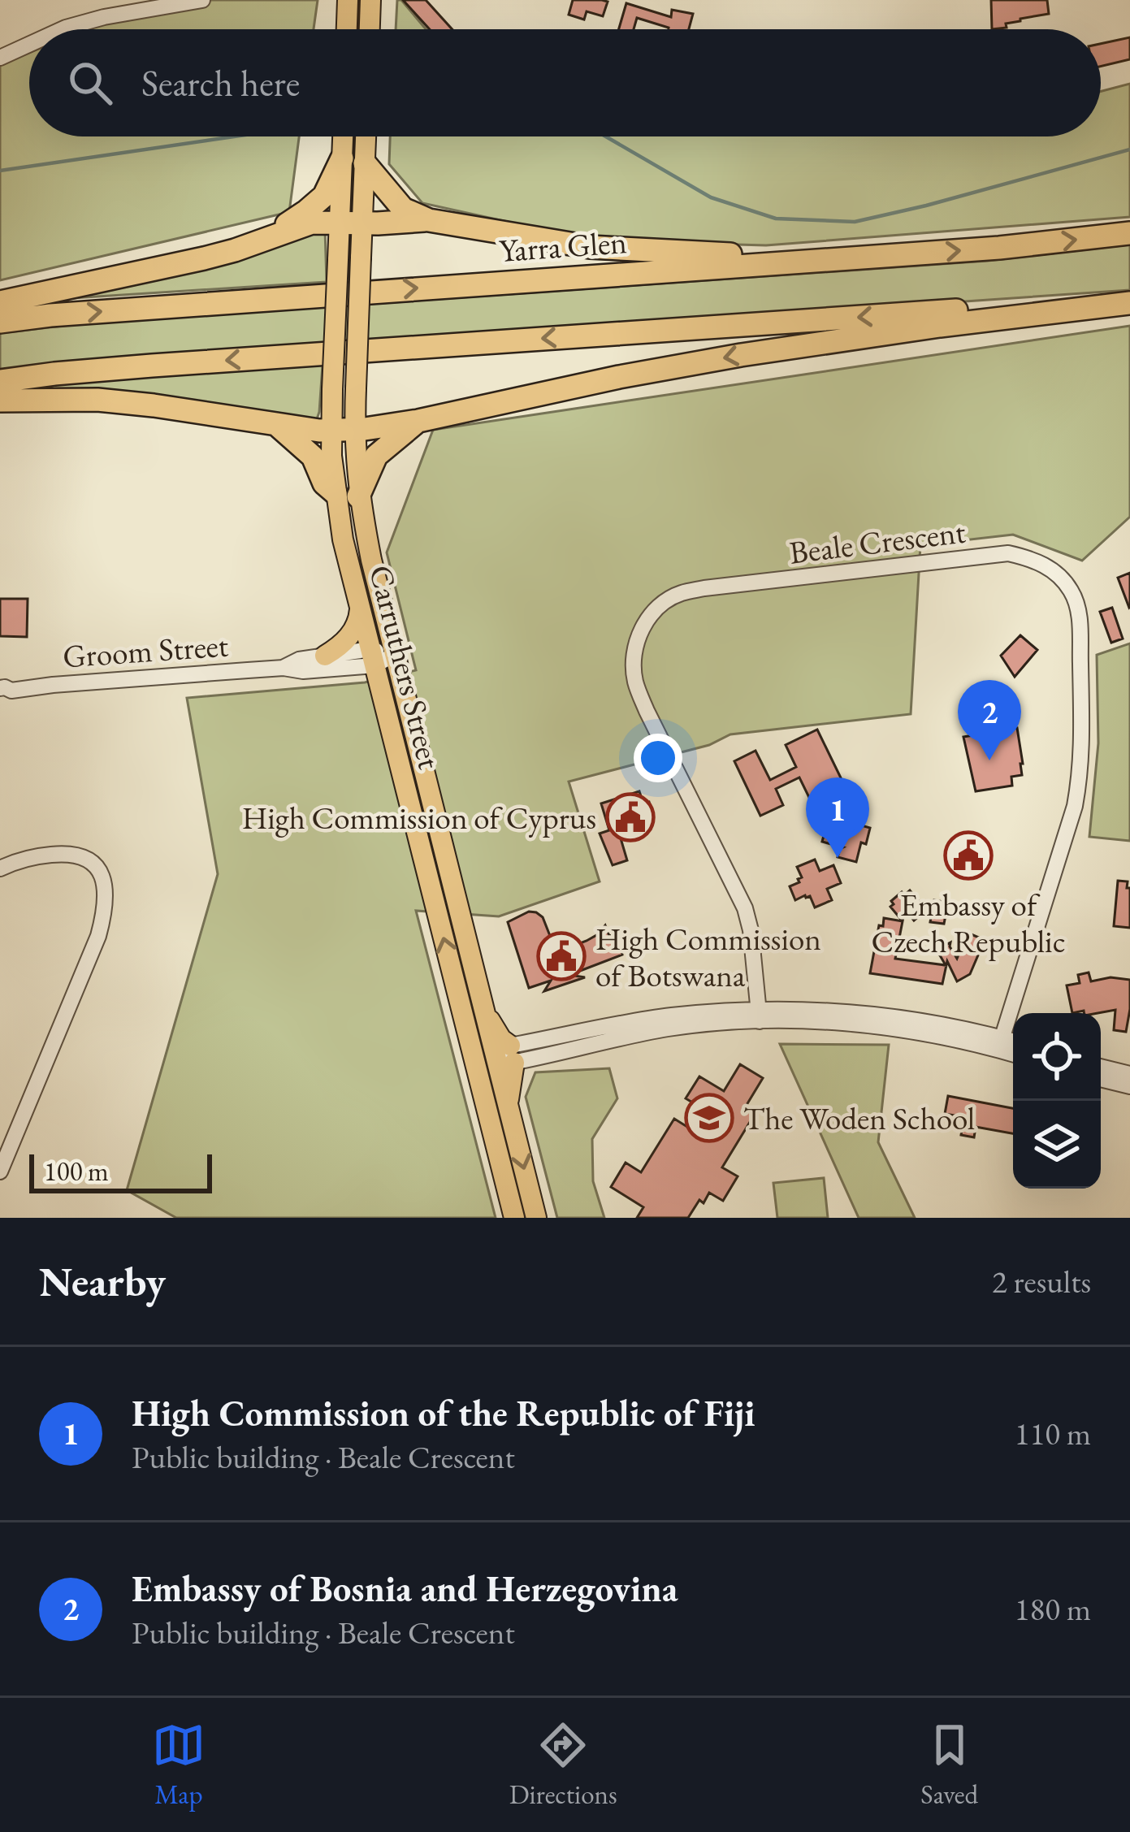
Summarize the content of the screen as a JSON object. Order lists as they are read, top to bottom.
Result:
{
  "streets": {
    "highway": ["Yarra Glen"],
    "main road": ["Carruthers Street"],
    "street": ["Beale Crescent", "Groom Street"]
  },
  "crossings": [
    ["Groom Street", "Carruthers Street"]
  ],
  "places": {
    "public building": ["High Commission of Cyprus", "Embassy of Czech Republic", "High Commission of Botswana"],
    "school or university": ["The Woden School"]
  },
  "scale_bar": "100 m",
  "page": {
    "search": "Search here",
    "pins": ["2", "1"],
    "scale": "100 m",
    "heading": ["Nearby", "2 results"],
    "list": [
      {
        "mark": "1",
        "name": "High Commission of the Republic of Fiji",
        "note": "Public building · Beale Crescent",
        "value": "110 m"
      },
      {
        "mark": "2",
        "name": "Embassy of Bosnia and Herzegovina",
        "note": "Public building · Beale Crescent",
        "value": "180 m"
      }
    ],
    "nav": ["Map", "Directions", "Saved"]
  }
}
